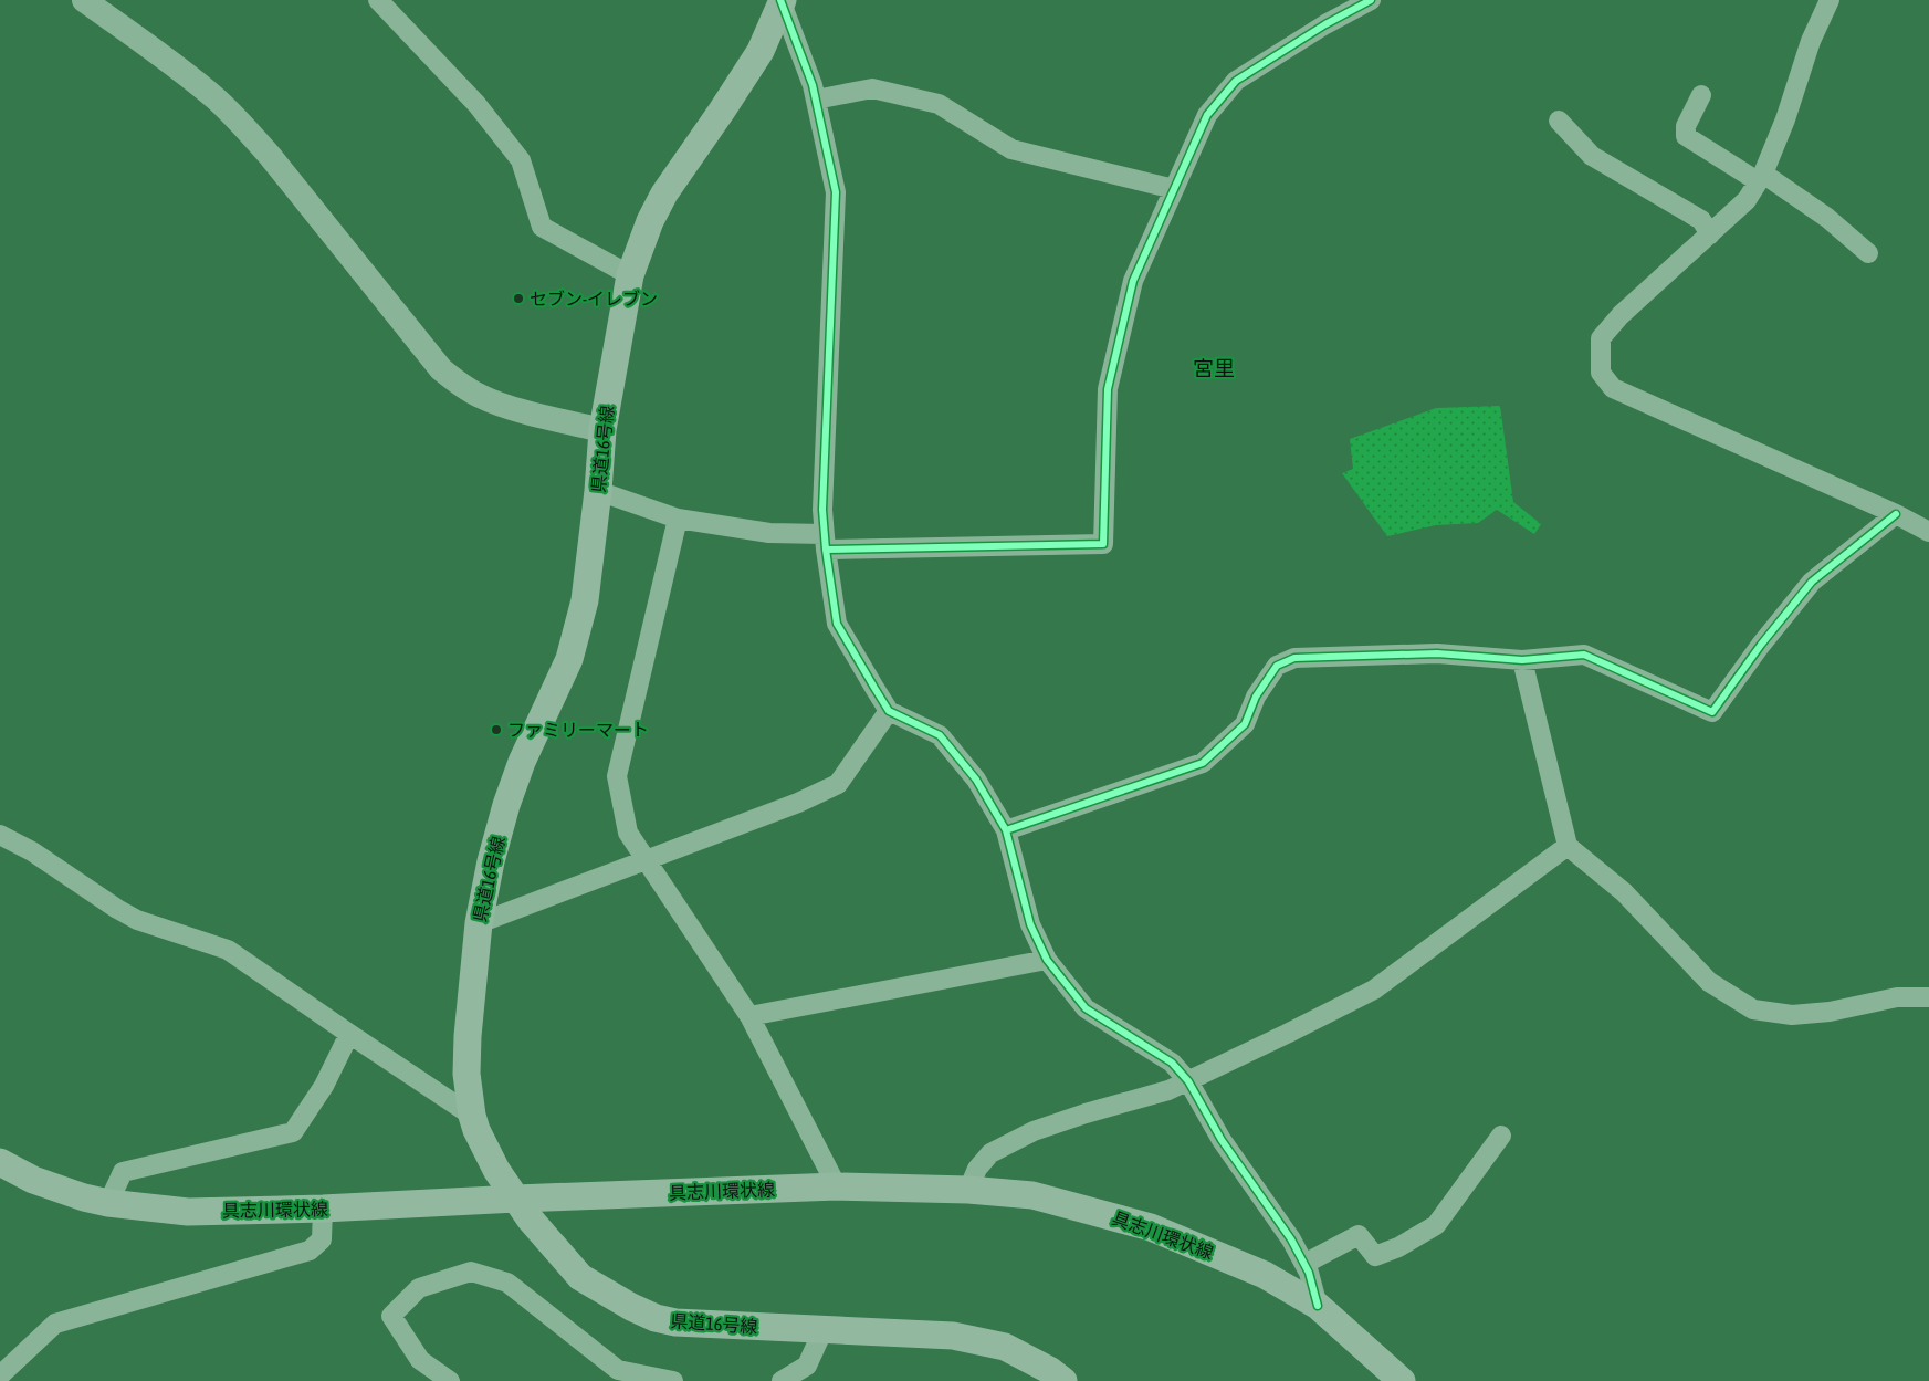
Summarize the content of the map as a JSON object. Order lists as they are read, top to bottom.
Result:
{
  "streets": {
    "main road": ["県道16号線", "具志川環状線"]
  },
  "crossings": [
    ["県道16号線", "具志川環状線"]
  ],
  "districts": ["宮里"],
  "places": ["セブン-イレブン", "ファミリーマート"]
}
